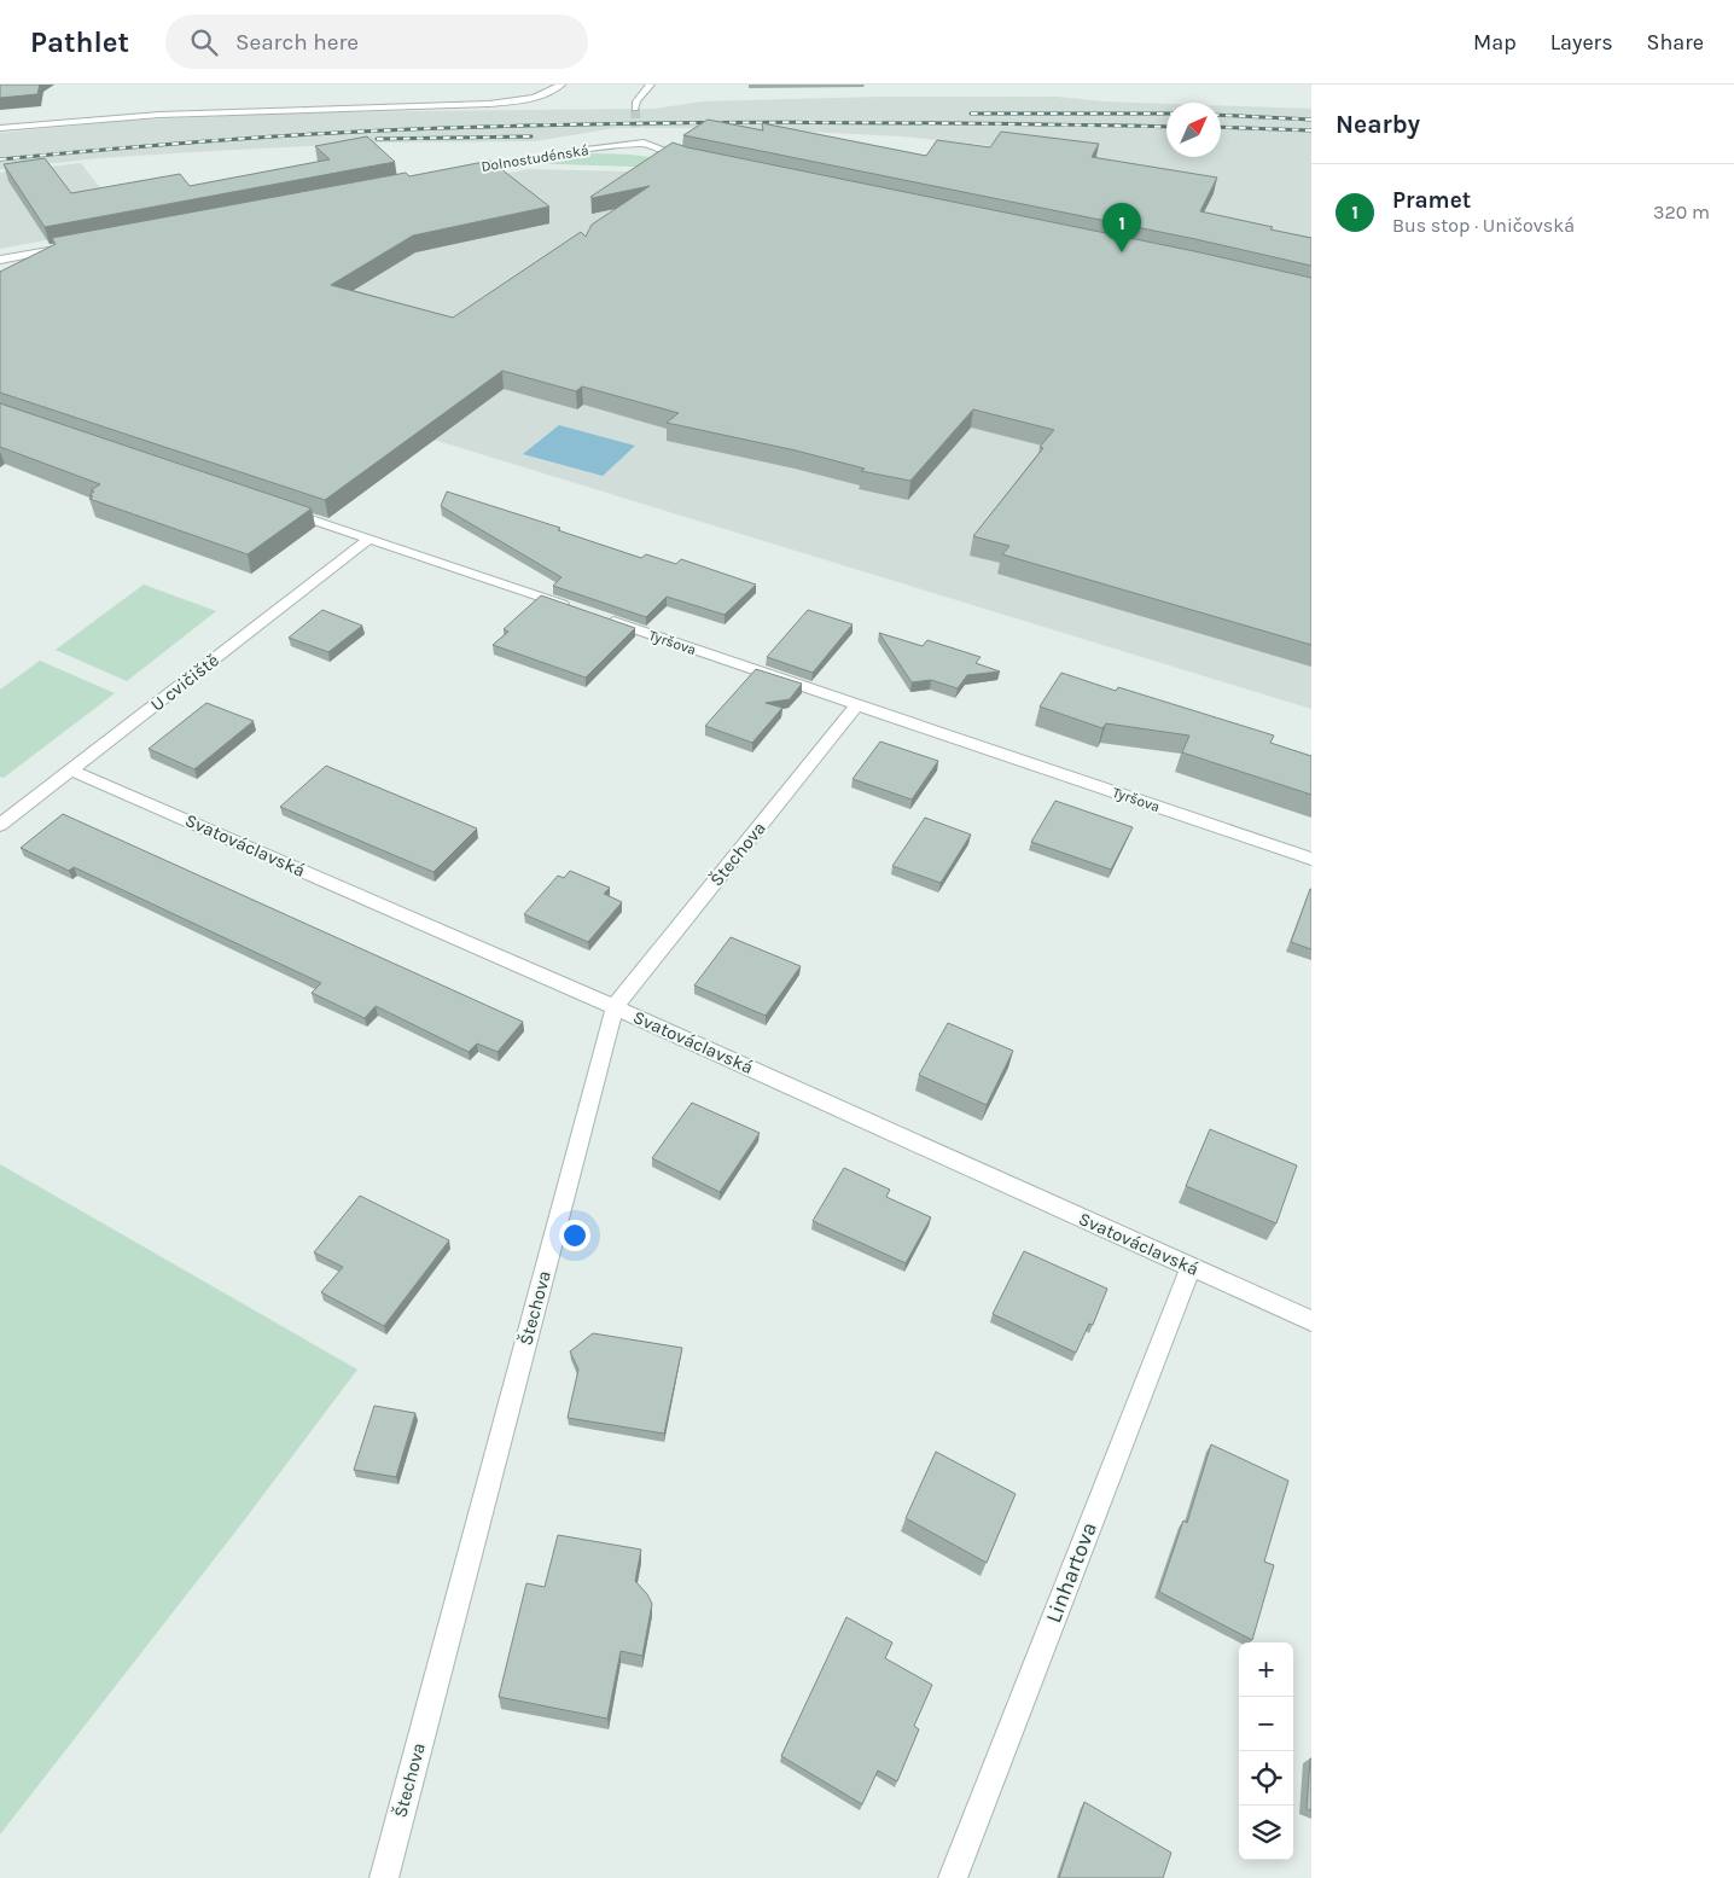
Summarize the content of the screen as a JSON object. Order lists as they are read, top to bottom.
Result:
{
  "streets": {
    "street": [
      "Dolnostudénská",
      "Tyršova",
      "U cvičiště",
      "Svatováclavská",
      "Štechova",
      "Linhartova"
    ]
  },
  "crossings": [
    ["Tyršova", "Štechova"],
    ["U cvičiště", "Svatováclavská"],
    ["Svatováclavská", "Štechova"],
    ["Svatováclavská", "Linhartova"]
  ],
  "north": "top right",
  "page": {
    "header": "Pathlet",
    "search": "Search here",
    "nav": ["Map", "Layers", "Share"],
    "heading": "Nearby",
    "list": [
      {
        "mark": "1",
        "name": "Pramet",
        "note": "Bus stop · Uničovská",
        "value": "320 m"
      }
    ],
    "pins": "1",
    "map_buttons": ["+", "−"]
  }
}
